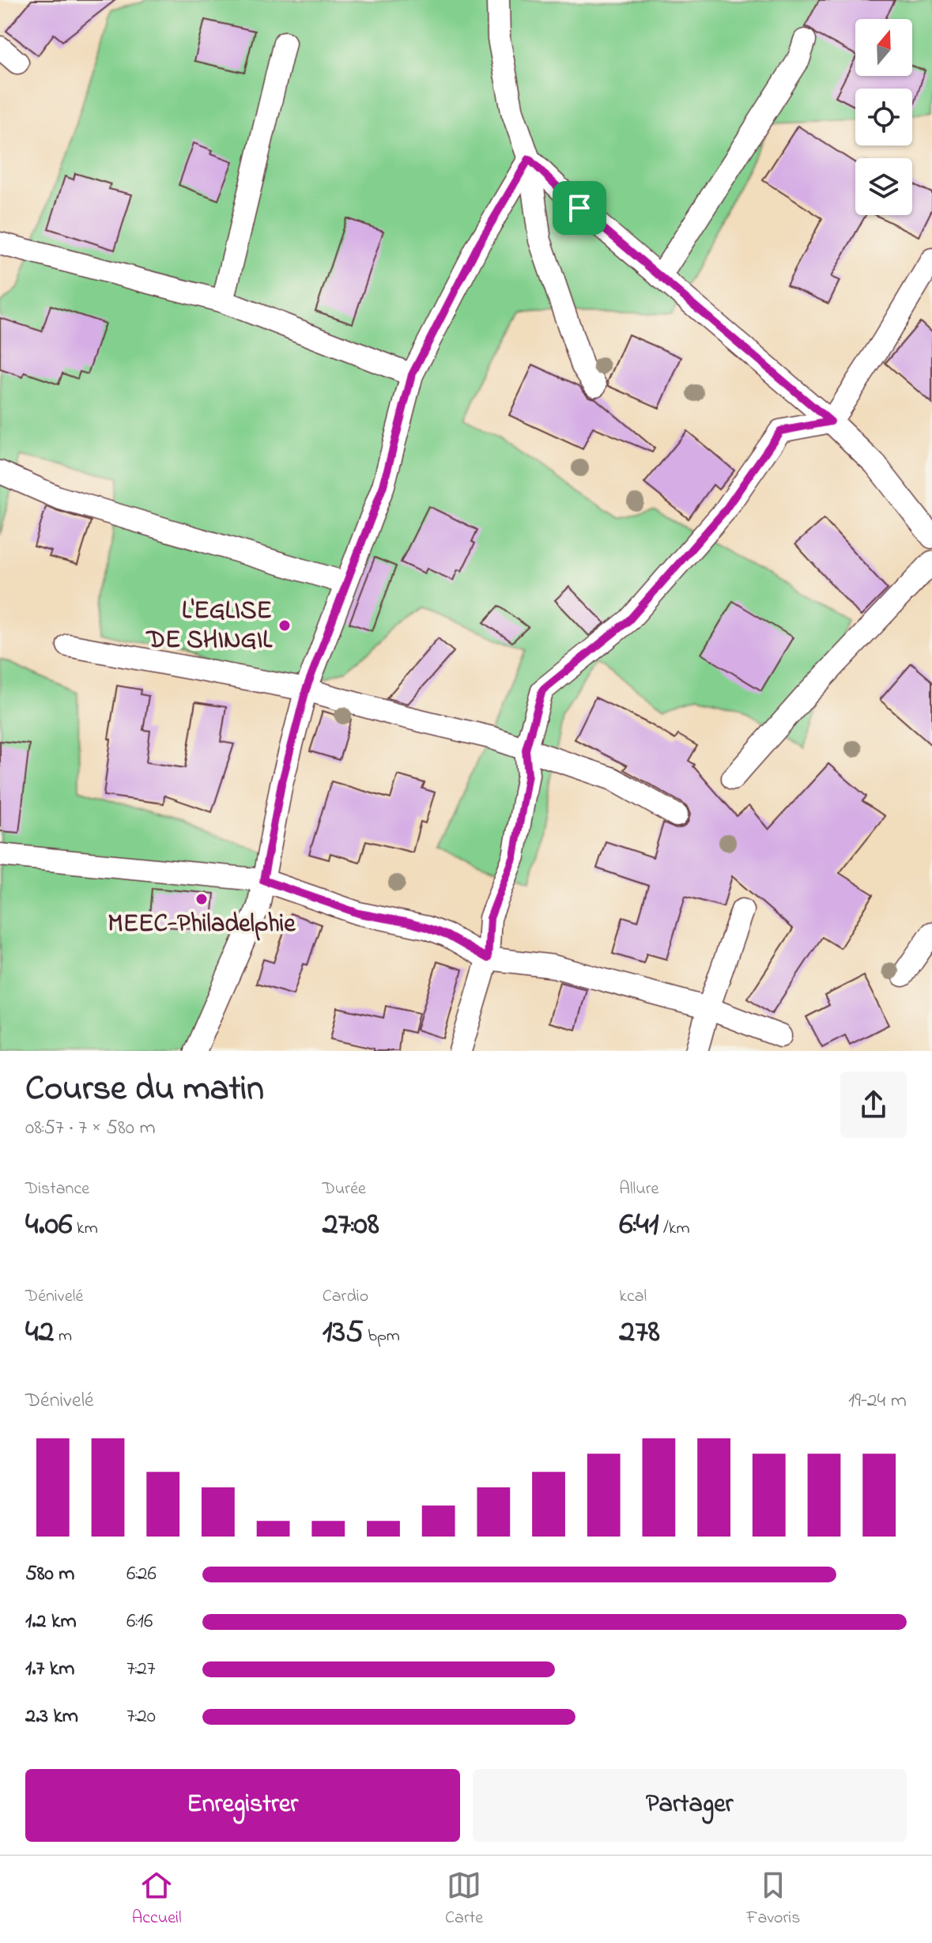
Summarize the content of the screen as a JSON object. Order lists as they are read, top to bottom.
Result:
{
  "places": ["L'EGLISE DE SHINGIL", "MEEC-Philadelphie"],
  "north": "top",
  "page": {
    "heading": ["Course du matin", "08:57 · 7 × 580 m"],
    "stats": [
      ["Distance", "4.06 km"],
      ["Durée", "27:08"],
      ["Allure", "6:41 /km"],
      ["Dénivelé", "42 m"],
      ["Cardio", "135 bpm"],
      ["kcal", "278"]
    ],
    "chart": ["Dénivelé", "19–24 m"],
    "list": [
      {
        "name": "580 m",
        "note": "6:26"
      },
      {
        "name": "1.2 km",
        "note": "6:16"
      },
      {
        "name": "1.7 km",
        "note": "7:27"
      },
      {
        "name": "2.3 km",
        "note": "7:20"
      }
    ],
    "buttons": ["Enregistrer", "Partager"],
    "tabs": ["Accueil", "Carte", "Favoris"]
  }
}
